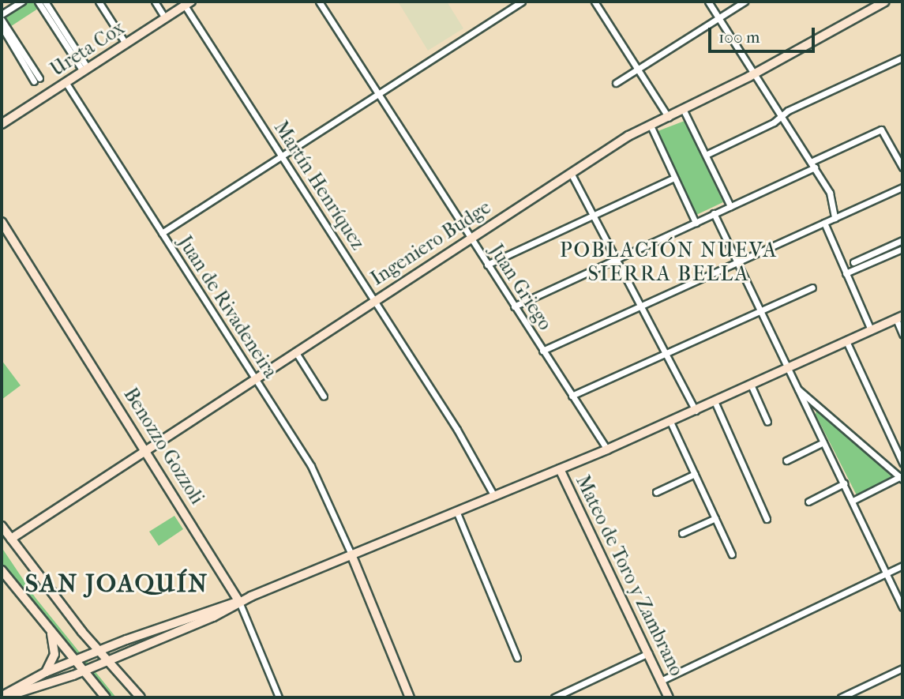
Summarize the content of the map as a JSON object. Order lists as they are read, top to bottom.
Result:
{
  "streets": {
    "street": [
      "Ureta Cox",
      "Martín Henríquez",
      "Ingeniero Budge",
      "Juan Griego",
      "Juan de Rivadeneira",
      "Benozzo Gozzoli",
      "Mateo de Toro y Zambrano"
    ]
  },
  "crossings": [
    ["Ureta Cox", "Martín Henríquez"],
    ["Ureta Cox", "Juan de Rivadeneira"],
    ["Martín Henríquez", "Ingeniero Budge"],
    ["Ingeniero Budge", "Juan Griego"],
    ["Ingeniero Budge", "Juan de Rivadeneira"],
    ["Ingeniero Budge", "Benozzo Gozzoli"]
  ],
  "districts": ["POBLACIÓN NUEVA SIERRA BELLA", "SAN JOAQUÍN"],
  "scale_bar": "100 m"
}
